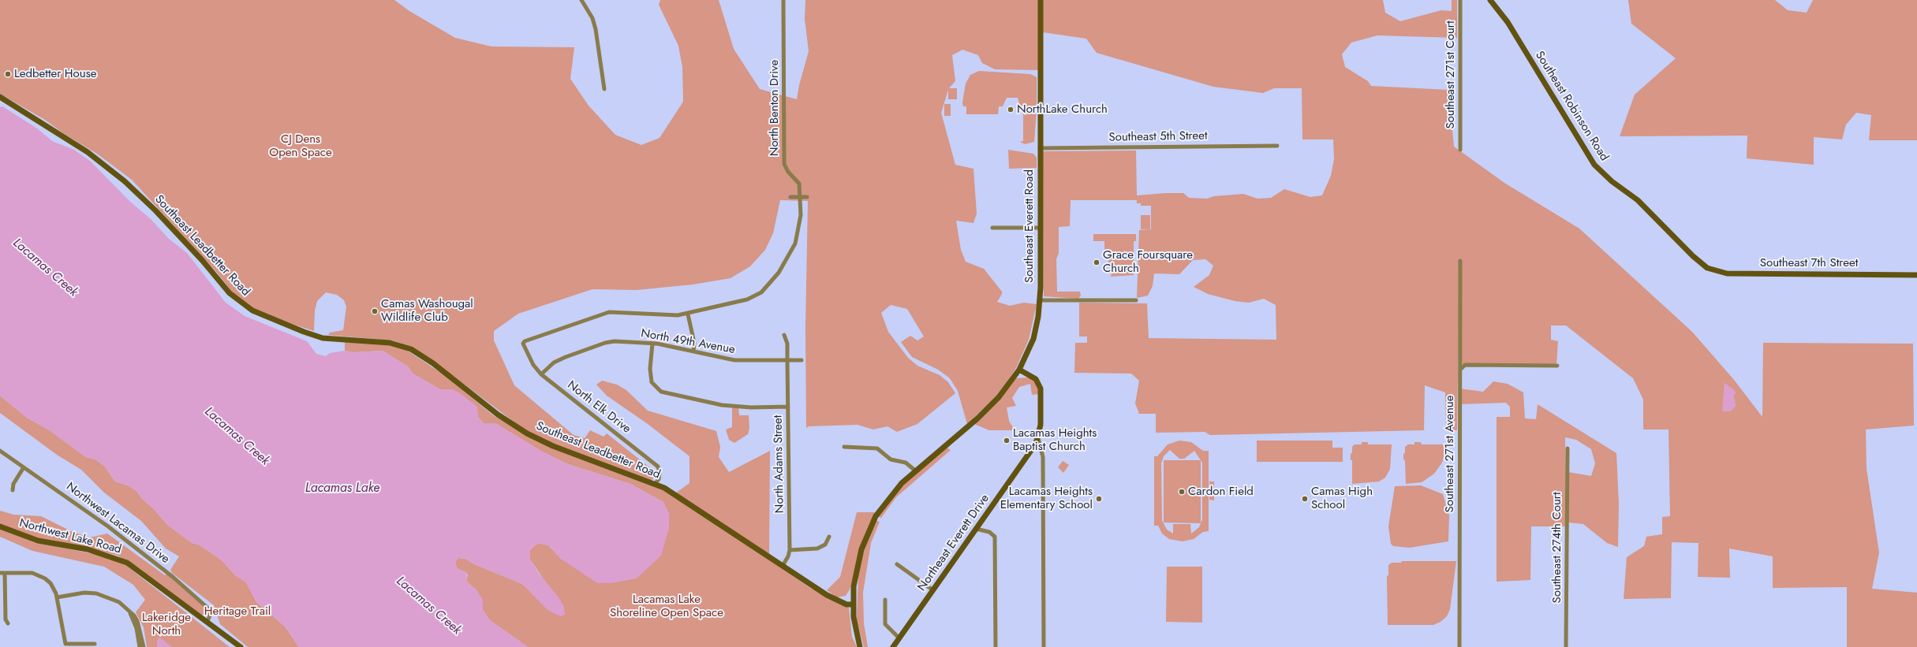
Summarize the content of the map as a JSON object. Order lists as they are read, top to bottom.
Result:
{
  "streets": {
    "street": [
      "Southeast 271st Court",
      "Southeast Robinson Road",
      "North Benton Drive",
      "Southeast 5th Street",
      "Southeast Everett Road",
      "Southeast Leadbetter Road",
      "Southeast 7th Street",
      "North 49th Avenue",
      "North Elk Drive",
      "Southeast 271st Avenue",
      "North Adams Street",
      "Northwest Lacamas Drive",
      "Northwest Lake Road",
      "Northeast Everett Drive",
      "Southeast 274th Court"
    ]
  },
  "crossings": [
    ["Southeast Robinson Road", "Southeast 7th Street"],
    ["North Benton Drive", "North Elk Drive"],
    ["Southeast 5th Street", "Southeast Everett Road"],
    ["Southeast Everett Road", "Southeast Leadbetter Road"],
    ["Southeast Everett Road", "Northeast Everett Drive"],
    ["Southeast Leadbetter Road", "North Elk Drive"],
    ["Southeast Leadbetter Road", "North Adams Street"],
    ["North 49th Avenue", "North Elk Drive"],
    ["North 49th Avenue", "North Adams Street"],
    ["Northwest Lacamas Drive", "Northwest Lake Road"]
  ],
  "water": ["Lacamas Creek", "Lacamas Lake"],
  "parks": [
    "CJ Dens Open Space",
    "Lacamas Lake Shoreline Open Space",
    "Heritage Trail",
    "Lakeridge North"
  ],
  "places": [
    "Ledbetter House",
    "NorthLake Church",
    "Grace Foursquare Church",
    "Camas Washougal Wildlife Club",
    "Lacamas Heights Baptist Church",
    "Cardon Field",
    "Lacamas Heights Elementary School",
    "Camas High School"
  ]
}
